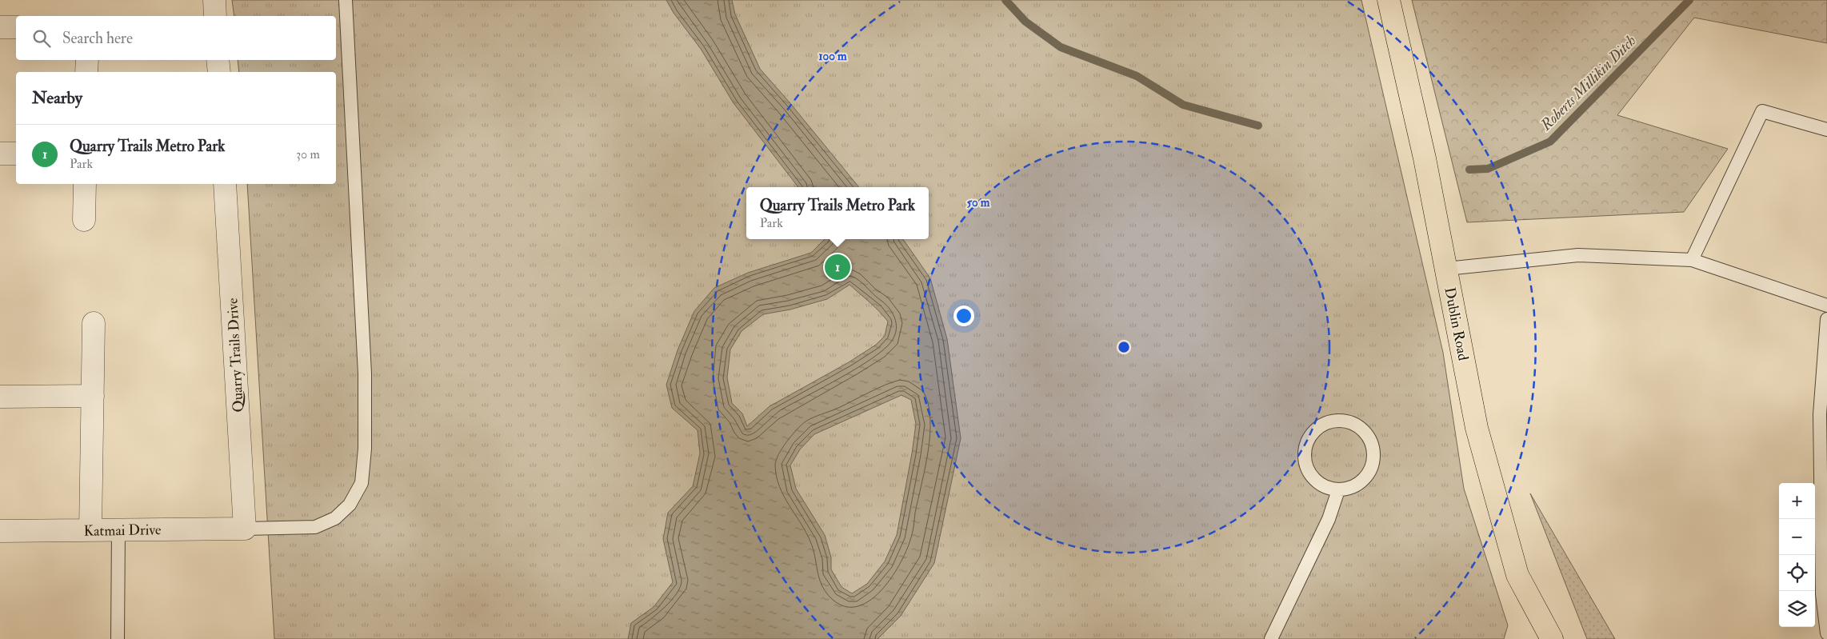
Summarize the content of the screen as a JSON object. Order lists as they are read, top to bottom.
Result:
{
  "streets": {
    "main road": ["Dublin Road"],
    "street": ["Quarry Trails Drive", "Katmai Drive"]
  },
  "crossings": [
    ["Quarry Trails Drive", "Katmai Drive"]
  ],
  "water": ["Roberts Millikin Ditch"],
  "page": {
    "search": "Search here",
    "heading": "Nearby",
    "list": [
      {
        "mark": "1",
        "name": "Quarry Trails Metro Park",
        "note": "Park",
        "value": "30 m"
      }
    ],
    "popup": ["Quarry Trails Metro Park", "Park"],
    "pins": "1",
    "map_buttons": ["+", "−"]
  },
  "rings": ["100 m", "50 m"]
}
